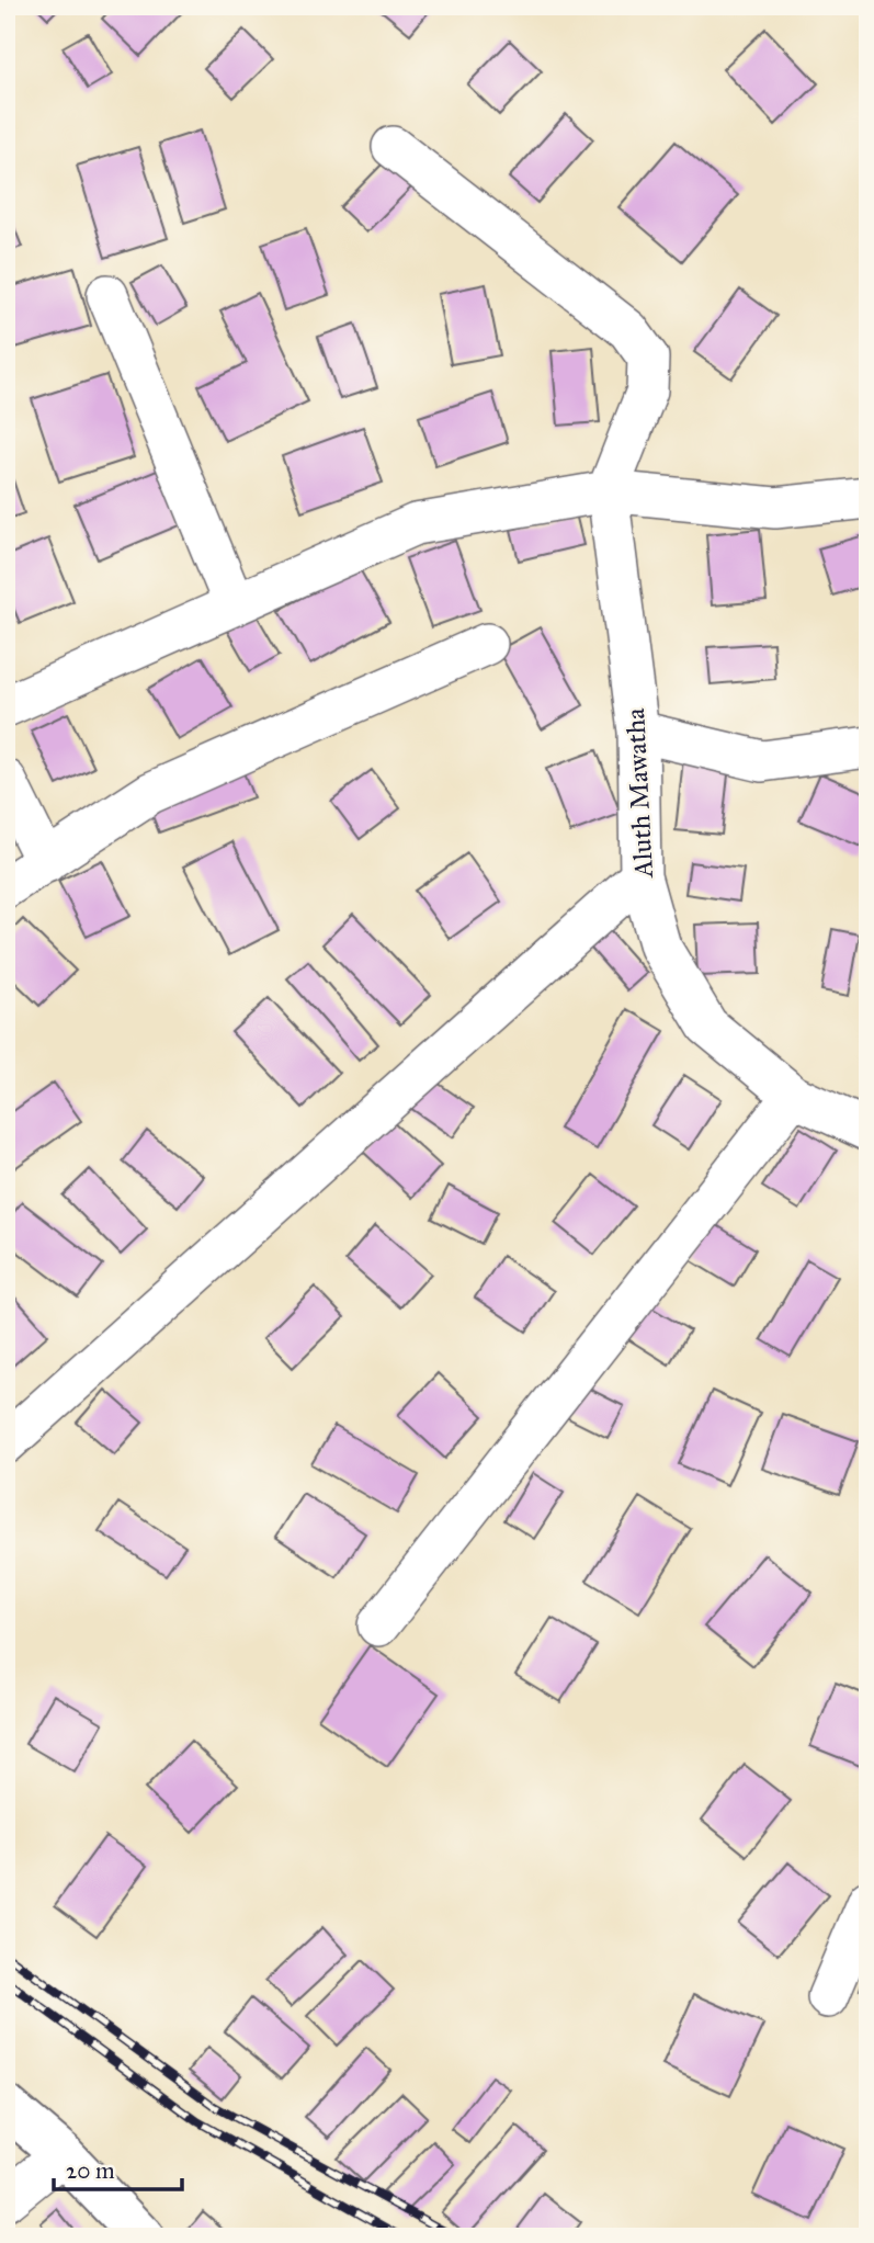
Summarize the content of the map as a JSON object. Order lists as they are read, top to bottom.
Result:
{
  "streets": {
    "street": ["Aluth Mawatha"]
  },
  "scale_bar": "20 m"
}
